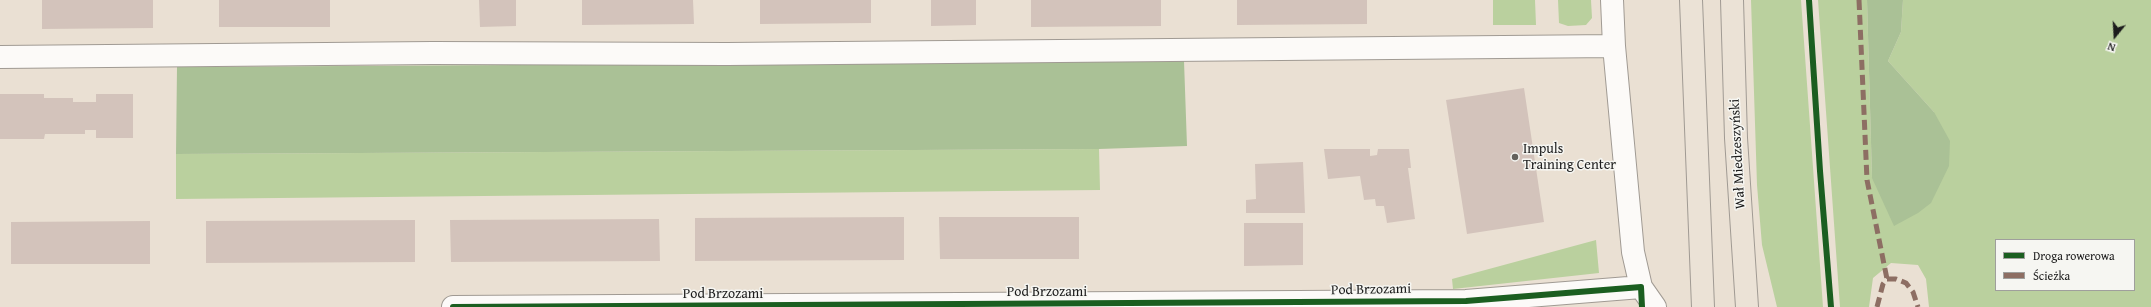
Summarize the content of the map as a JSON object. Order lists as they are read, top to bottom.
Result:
{
  "streets": {
    "main road": ["Wał Miedzeszyński"],
    "street": ["Pod Brzozami"]
  },
  "places": ["Impuls Training Center"],
  "legend": ["Droga rowerowa", "Ścieżka"],
  "north": "bottom"
}
